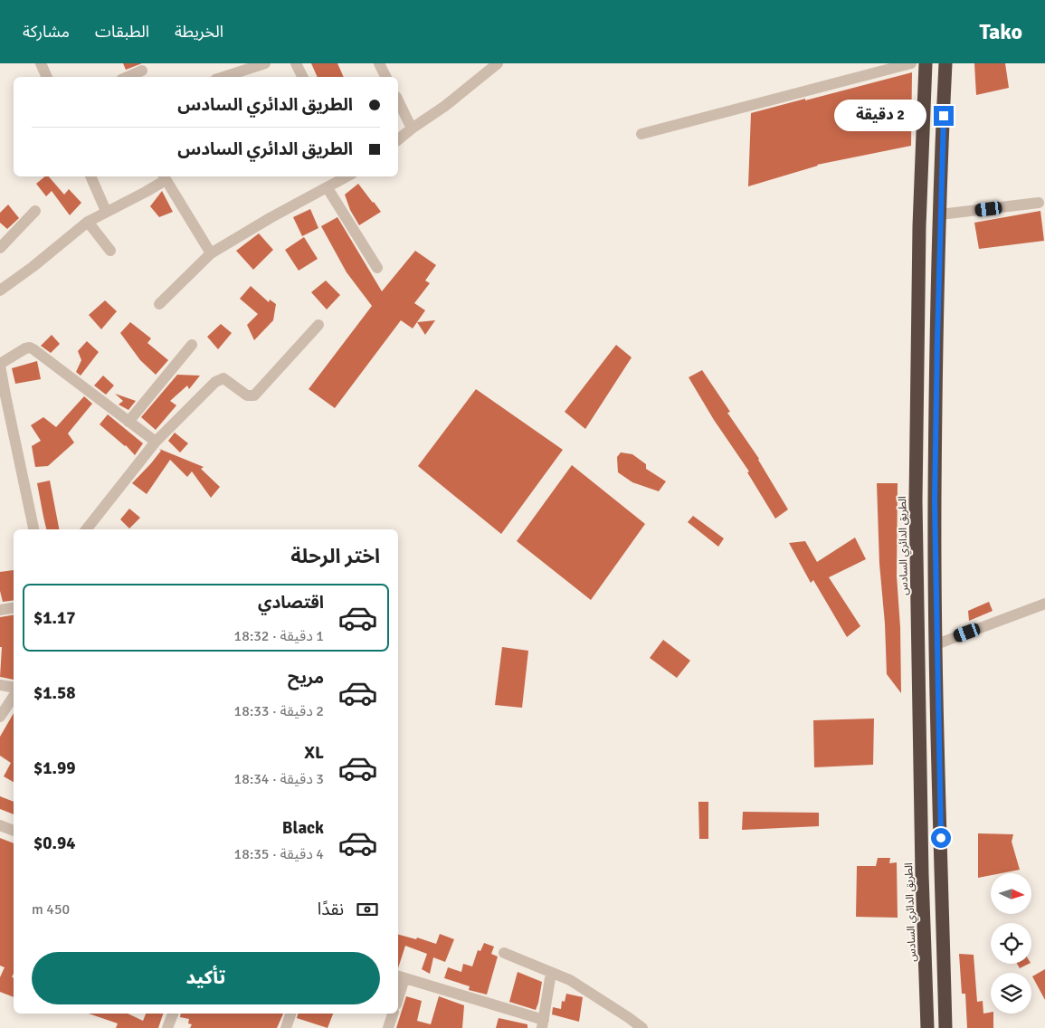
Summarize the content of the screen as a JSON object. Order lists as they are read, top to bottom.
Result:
{
  "streets": {
    "highway": ["الطريق الدائري السادس"]
  },
  "north": "right",
  "page": {
    "header": "Tako",
    "nav": ["الخريطة", "الطبقات", "مشاركة"],
    "banner": ["الطريق الدائري السادس", "الطريق الدائري السادس"],
    "bubble": "2 دقيقة",
    "heading": "اختر الرحلة",
    "list": [
      {
        "name": "اقتصادي",
        "note": "1 دقيقة · 18:32",
        "value": "$1.17"
      },
      {
        "name": "مريح",
        "note": "2 دقيقة · 18:33",
        "value": "$1.58"
      },
      {
        "name": "XL",
        "note": "3 دقيقة · 18:34",
        "value": "$1.99"
      },
      {
        "name": "Black",
        "note": "4 دقيقة · 18:35",
        "value": "$0.94"
      }
    ],
    "pay": ["نقدًا", "450 m"],
    "buttons": "تأكيد"
  }
}
